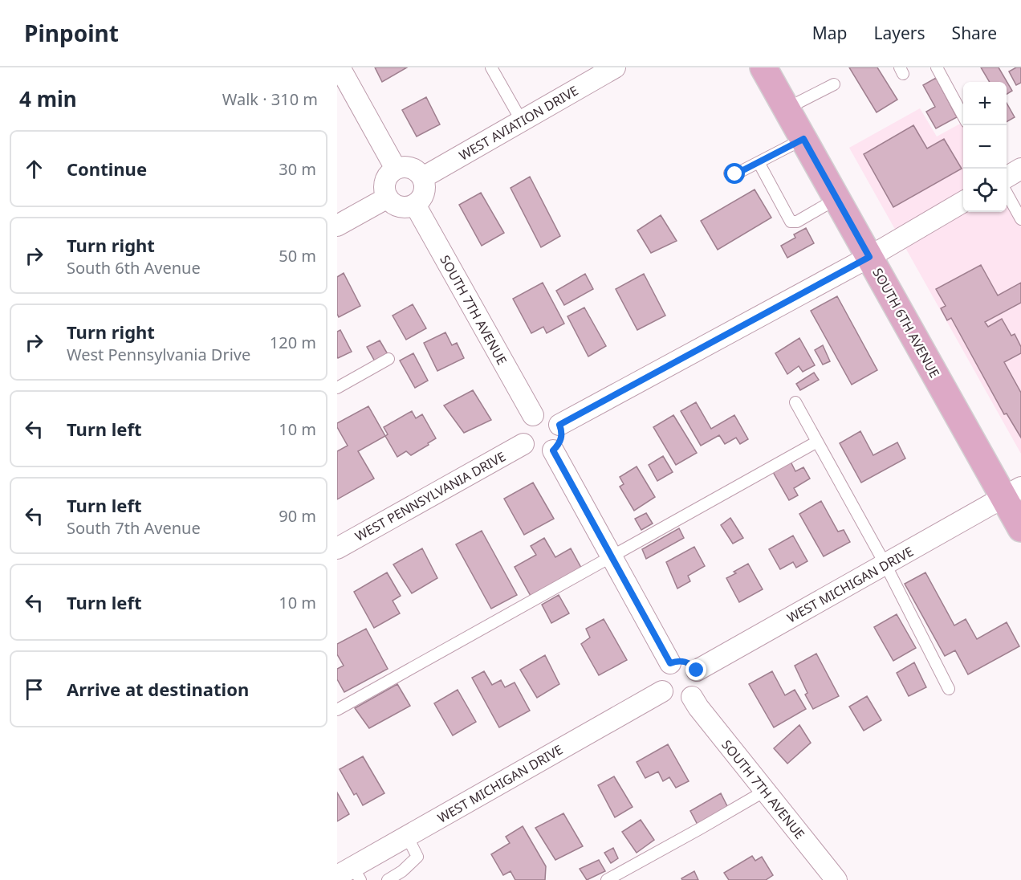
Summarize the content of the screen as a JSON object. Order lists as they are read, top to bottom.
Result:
{
  "streets": {
    "main road": ["SOUTH 6TH AVENUE"],
    "street": [
      "WEST AVIATION DRIVE",
      "SOUTH 7TH AVENUE",
      "WEST PENNSYLVANIA DRIVE",
      "WEST MICHIGAN DRIVE"
    ]
  },
  "crossings": [
    ["WEST AVIATION DRIVE", "SOUTH 7TH AVENUE"],
    ["SOUTH 7TH AVENUE", "WEST PENNSYLVANIA DRIVE"],
    ["SOUTH 7TH AVENUE", "WEST MICHIGAN DRIVE"],
    ["SOUTH 6TH AVENUE", "WEST MICHIGAN DRIVE"]
  ],
  "page": {
    "header": "Pinpoint",
    "nav": ["Map", "Layers", "Share"],
    "heading": ["4 min", "Walk · 310 m"],
    "map_buttons": ["+", "−"],
    "list": [
      ["Continue", "30 m"],
      ["Turn right", "South 6th Avenue", "50 m"],
      ["Turn right", "West Pennsylvania Drive", "120 m"],
      ["Turn left", "10 m"],
      ["Turn left", "South 7th Avenue", "90 m"],
      ["Turn left", "10 m"],
      "Arrive at destination"
    ]
  }
}
